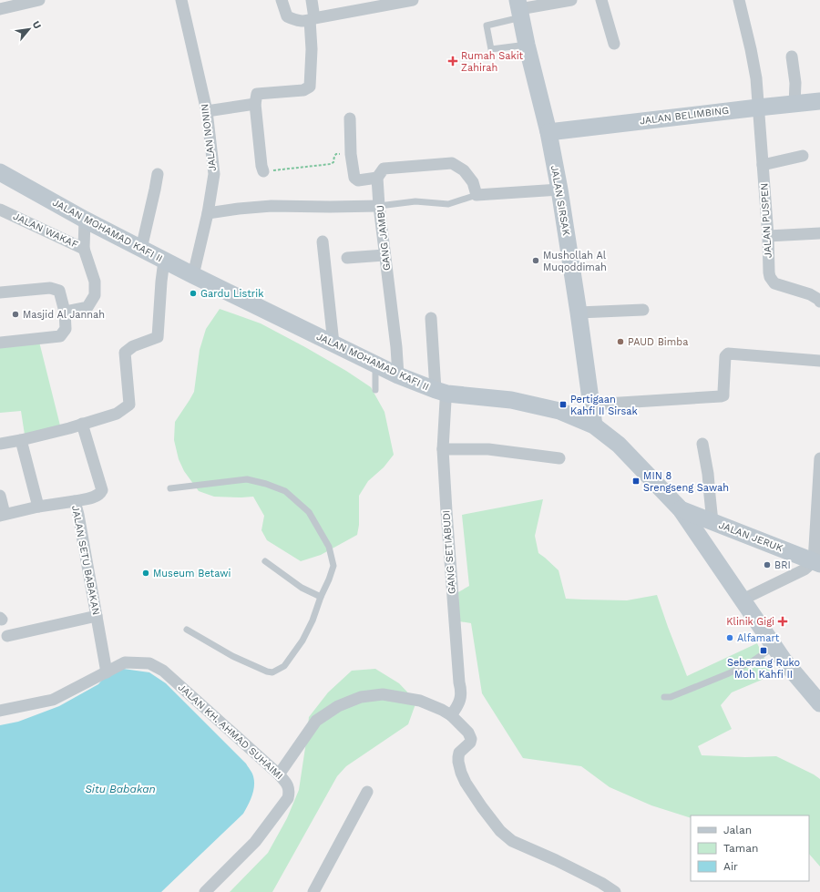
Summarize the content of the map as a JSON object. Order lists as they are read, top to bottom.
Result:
{
  "streets": {
    "main road": [
      "JALAN BELIMBING",
      "JALAN SIRSAK",
      "JALAN MOHAMAD KAFI II",
      "JALAN JERUK"
    ],
    "street": [
      "JALAN NONIN",
      "JALAN PUSPEN",
      "JALAN WAKAF",
      "GANG JAMBU",
      "GANG SETIABUDI",
      "JALAN SETU BABAKAN",
      "JALAN KH. AHMAD SUHAIMI"
    ]
  },
  "crossings": [
    ["JALAN BELIMBING", "JALAN SIRSAK"],
    ["JALAN BELIMBING", "JALAN PUSPEN"],
    ["JALAN NONIN", "JALAN MOHAMAD KAFI II"],
    ["JALAN SIRSAK", "JALAN MOHAMAD KAFI II"],
    ["JALAN WAKAF", "JALAN MOHAMAD KAFI II"],
    ["JALAN MOHAMAD KAFI II", "GANG JAMBU"],
    ["JALAN MOHAMAD KAFI II", "JALAN JERUK"],
    ["JALAN MOHAMAD KAFI II", "GANG SETIABUDI"],
    ["JALAN SETU BABAKAN", "JALAN KH. AHMAD SUHAIMI"]
  ],
  "water": ["Situ Babakan"],
  "places": {
    "health": ["Rumah Sakit Zahirah", "Klinik Gigi"],
    "other": [
      "Mushollah Al Muqoddimah",
      "Gardu Listrik",
      "Masjid Al Jannah",
      "PAUD Bimba",
      "BRI",
      "Museum Betawi",
      "Alfamart"
    ],
    "transit": ["Pertigaan Kahfi II Sirsak", "MIN 8 Srengseng Sawah", "Seberang Ruko Moh Kahfi II"]
  },
  "legend": ["Jalan", "Taman", "Air"],
  "north": "top right"
}
